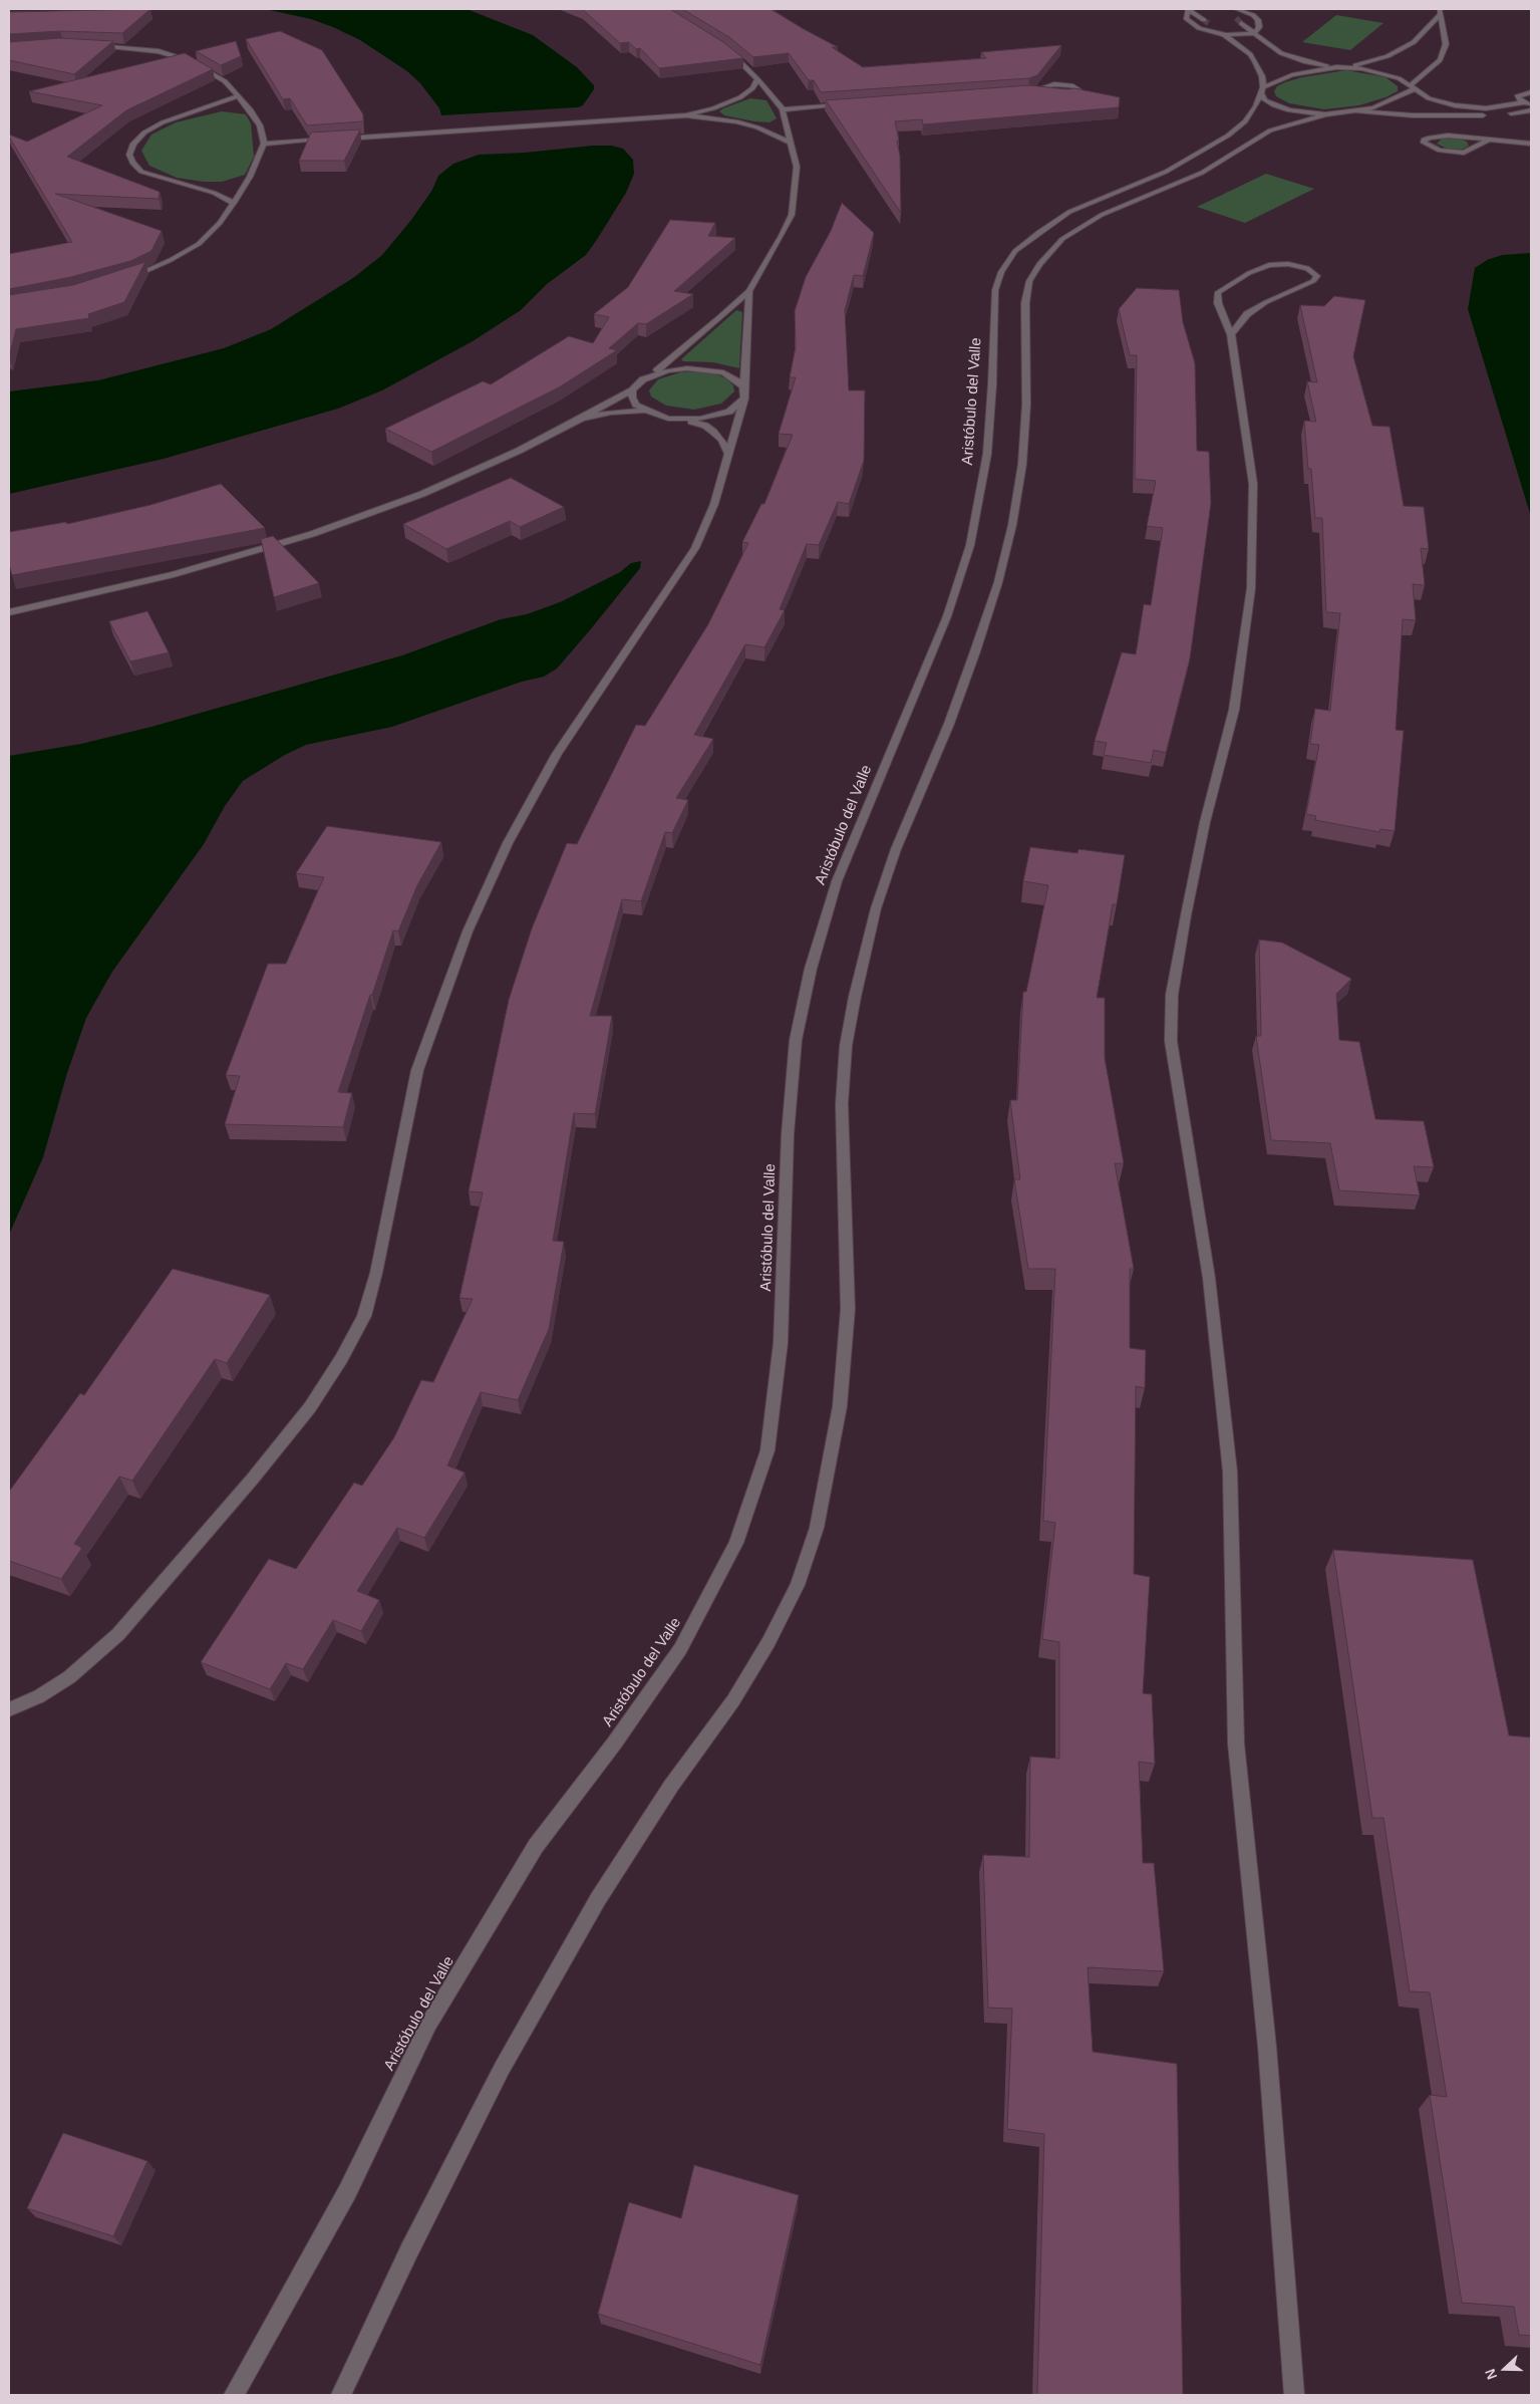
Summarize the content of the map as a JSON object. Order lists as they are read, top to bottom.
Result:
{
  "streets": {
    "street": ["Aristóbulo del Valle"]
  },
  "north": "left"
}
